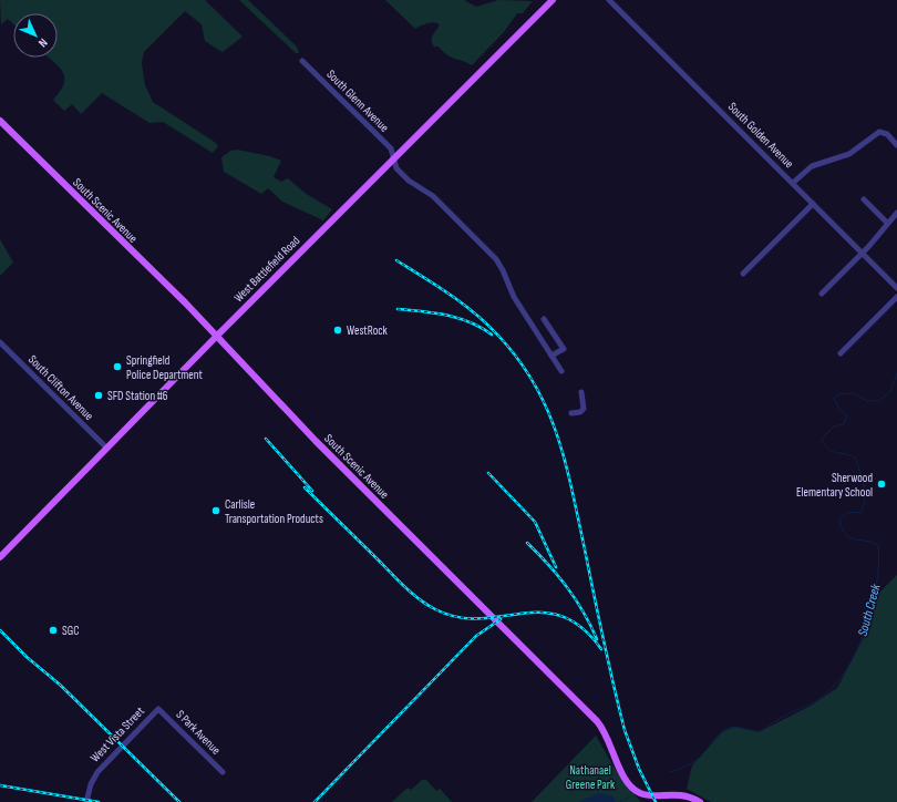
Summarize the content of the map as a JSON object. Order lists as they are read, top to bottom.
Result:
{
  "streets": {
    "main road": ["South Scenic Avenue", "West Battlefield Road"],
    "street": [
      "South Glenn Avenue",
      "South Golden Avenue",
      "South Clifton Avenue",
      "S Park Avenue",
      "West Vista Street"
    ]
  },
  "crossings": [
    ["South Glenn Avenue", "West Battlefield Road"],
    ["South Scenic Avenue", "West Battlefield Road"],
    ["West Battlefield Road", "South Clifton Avenue"],
    ["S Park Avenue", "West Vista Street"]
  ],
  "water": ["South Creek"],
  "parks": ["Nathanael Greene Park"],
  "places": [
    "WestRock",
    "Springfield Police Department",
    "SFD Station #6",
    "Sherwood Elementary School",
    "Carlisle Transportation Products",
    "SGC"
  ],
  "north": "bottom right"
}
